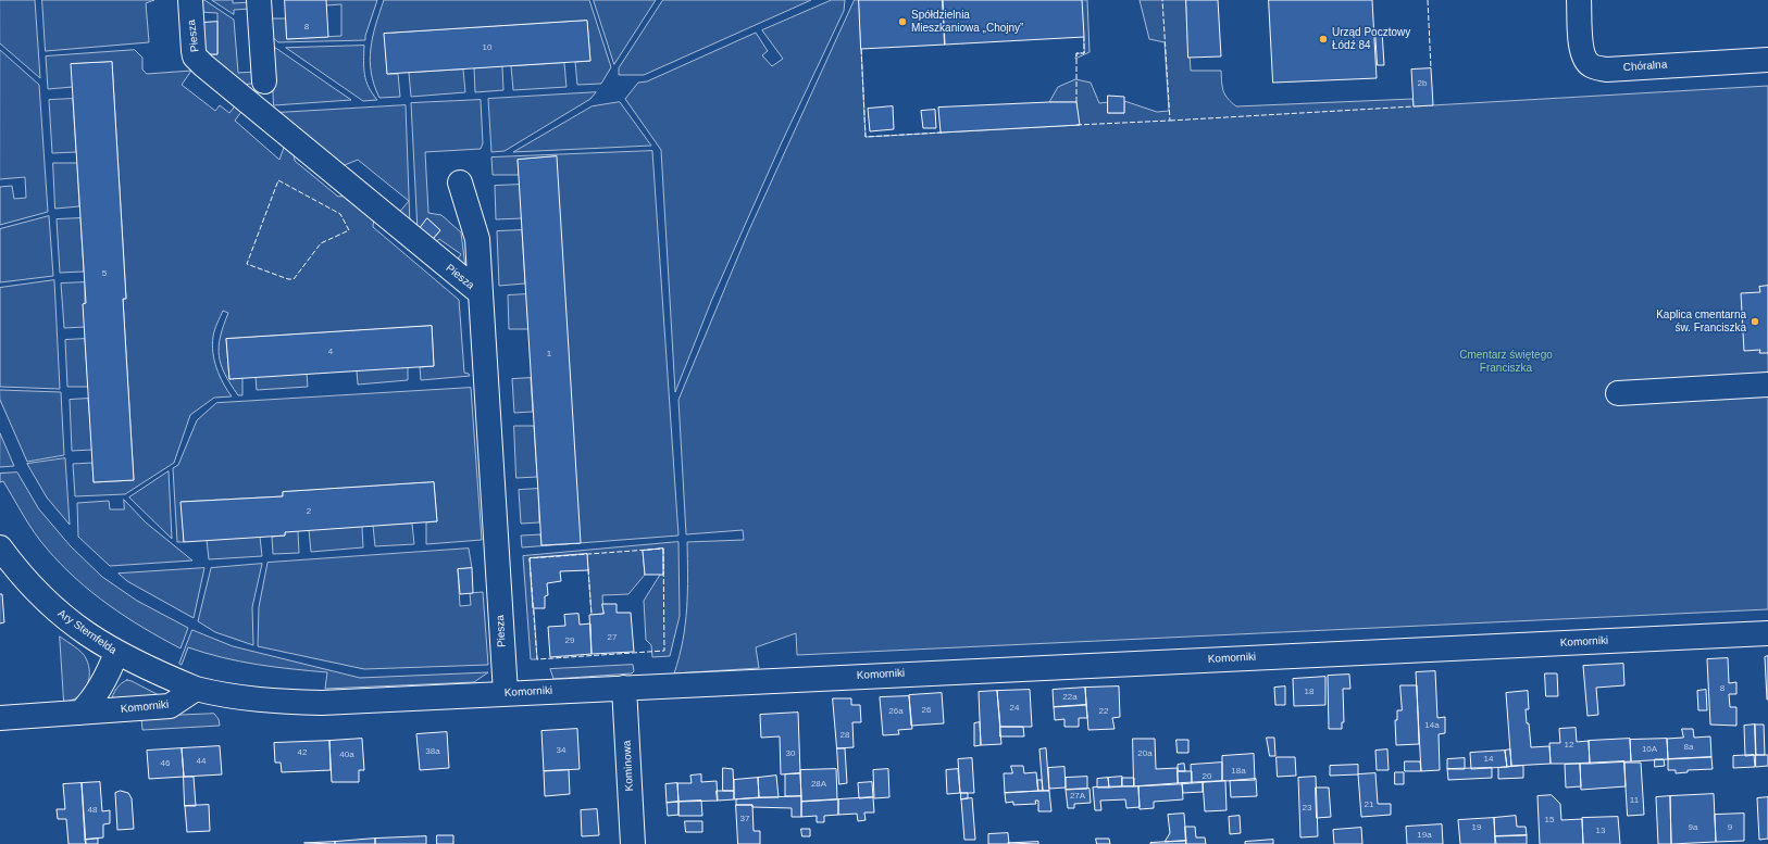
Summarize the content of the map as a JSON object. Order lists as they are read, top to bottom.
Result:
{
  "streets": {
    "street": [
      "Piesza",
      "Chóralna",
      "Ary Sternfelda",
      "Komorniki",
      "Kominowa"
    ]
  },
  "crossings": [
    ["Piesza", "Komorniki"],
    ["Ary Sternfelda", "Komorniki"],
    ["Komorniki", "Kominowa"]
  ],
  "parks": ["Cmentarz świętego Franciszka"],
  "places": ["Spółdzielnia Mieszkaniowa „Chojny”", "Urząd Pocztowy Łódź 84", "Kaplica cmentarna św. Franciszka"],
  "house_numbers": [
    "8",
    "10",
    "2b",
    "5",
    "4",
    "1",
    "2",
    "27",
    "29",
    "8",
    "18",
    "22a",
    "24",
    "26",
    "26a",
    "22",
    "14a",
    "28",
    "12",
    "8a",
    "10A",
    "34",
    "38a",
    "42",
    "30",
    "20a",
    "40a",
    "14",
    "44",
    "46",
    "18a",
    "20",
    "28A",
    "27A",
    "11",
    "21",
    "23",
    "48",
    "37",
    "15",
    "19",
    "9a",
    "9",
    "13",
    "19a"
  ]
}
